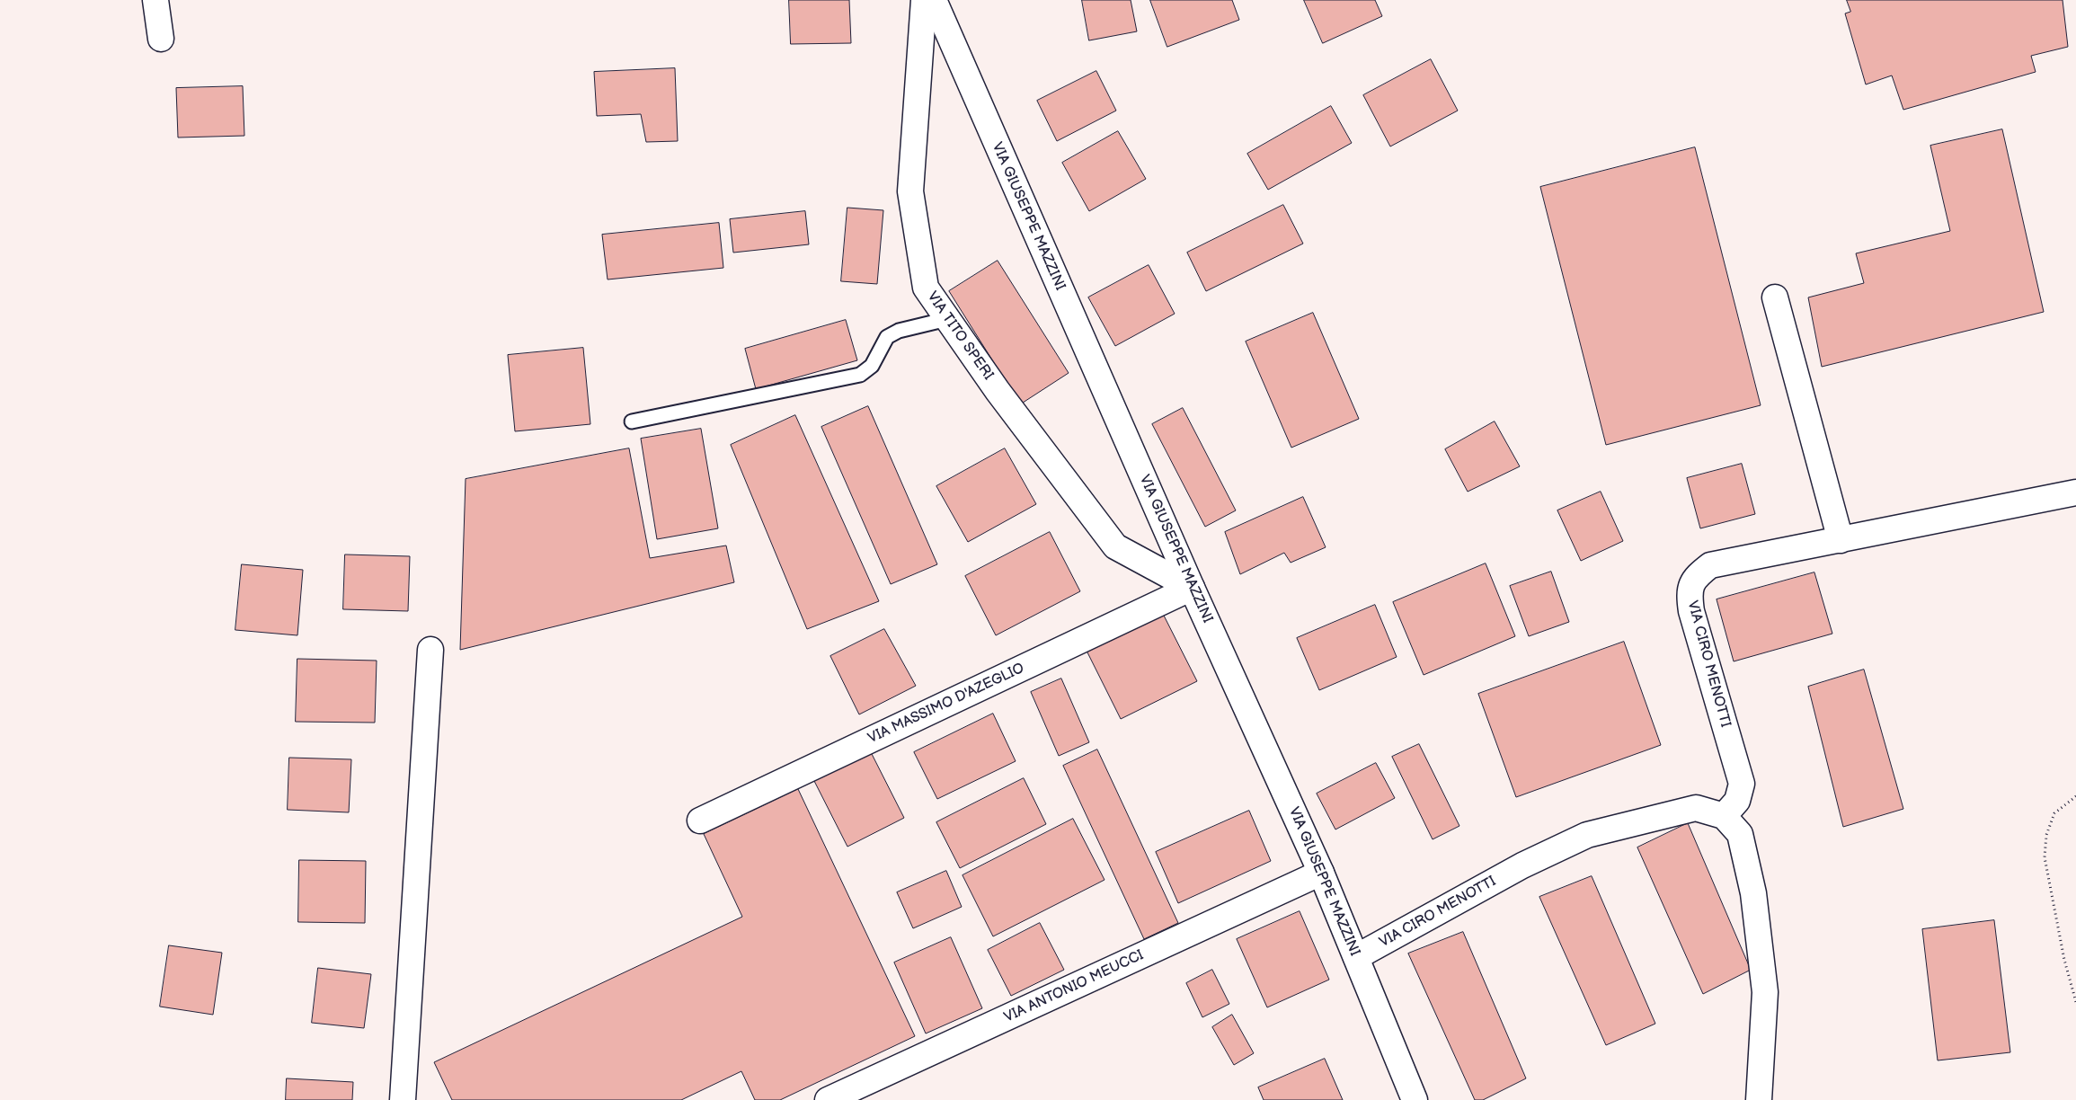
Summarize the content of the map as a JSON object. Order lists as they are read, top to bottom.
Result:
{
  "streets": {
    "street": [
      "VIA GIUSEPPE MAZZINI",
      "VIA TITO SPERI",
      "VIA CIRO MENOTTI",
      "VIA MASSIMO D'AZEGLIO",
      "VIA ANTONIO MEUCCI"
    ]
  },
  "crossings": [
    ["VIA GIUSEPPE MAZZINI", "VIA TITO SPERI"],
    ["VIA GIUSEPPE MAZZINI", "VIA CIRO MENOTTI"],
    ["VIA GIUSEPPE MAZZINI", "VIA MASSIMO D'AZEGLIO"],
    ["VIA GIUSEPPE MAZZINI", "VIA ANTONIO MEUCCI"],
    ["VIA TITO SPERI", "VIA MASSIMO D'AZEGLIO"]
  ]
}
